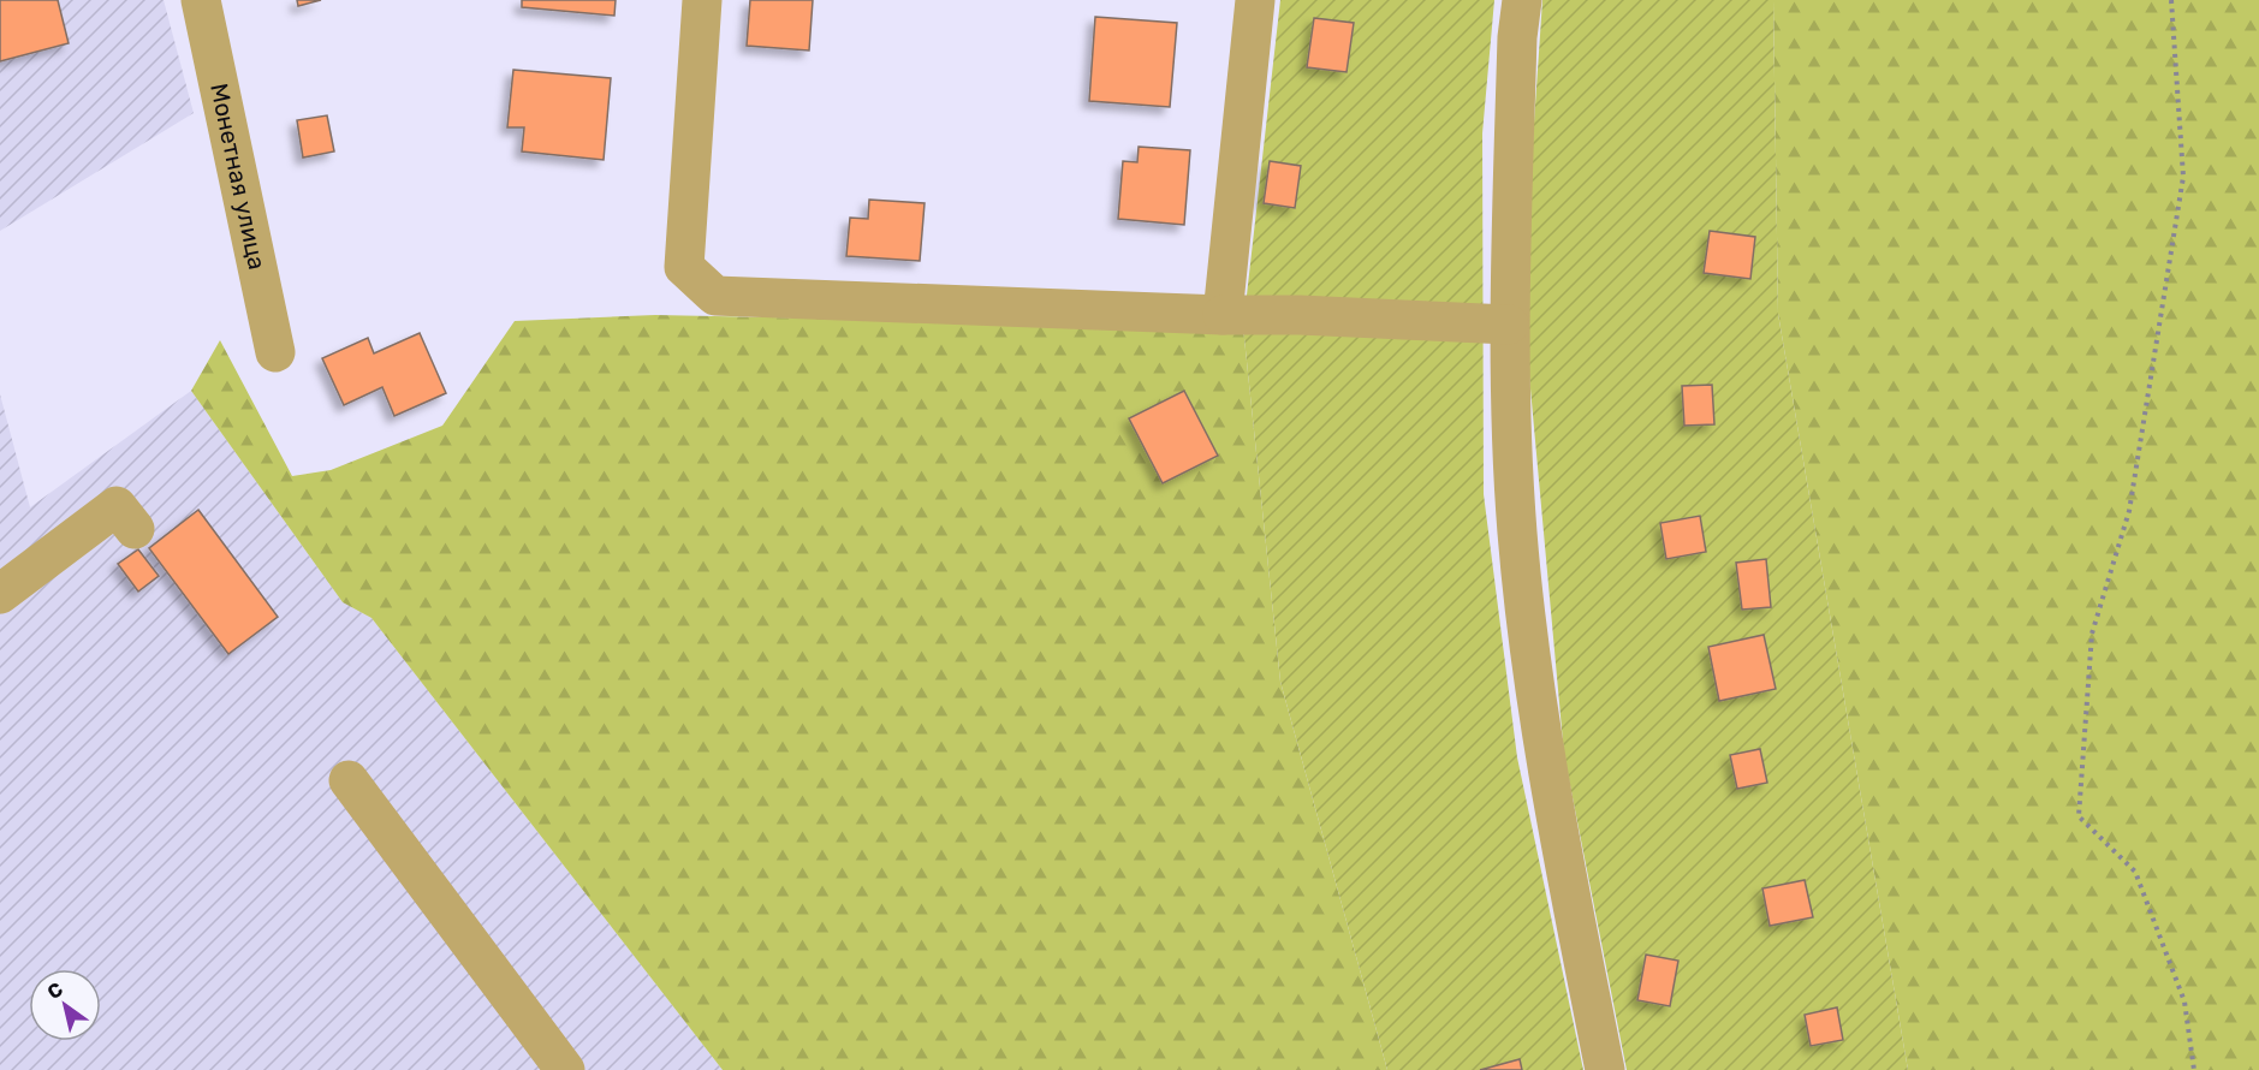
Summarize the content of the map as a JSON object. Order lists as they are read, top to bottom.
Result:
{
  "streets": {
    "street": ["Монетная улица"]
  },
  "north": "top left"
}
